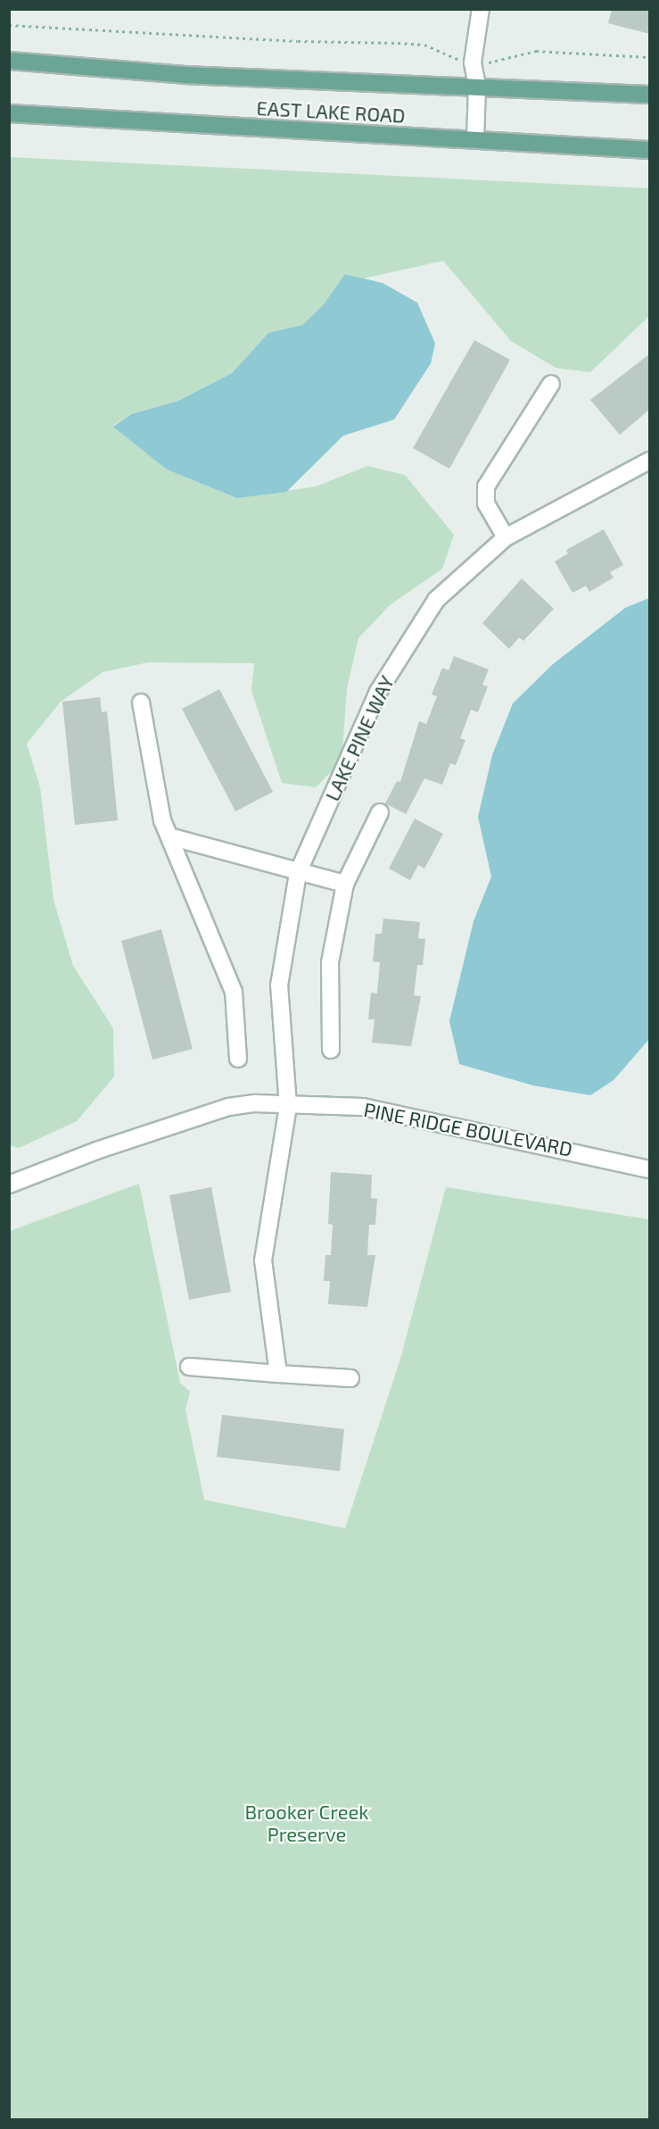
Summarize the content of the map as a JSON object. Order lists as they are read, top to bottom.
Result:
{
  "streets": {
    "main road": ["EAST LAKE ROAD"],
    "street": ["LAKE PINE WAY", "PINE RIDGE BOULEVARD"]
  },
  "crossings": [
    ["LAKE PINE WAY", "PINE RIDGE BOULEVARD"]
  ],
  "parks": ["Brooker Creek Preserve"]
}
